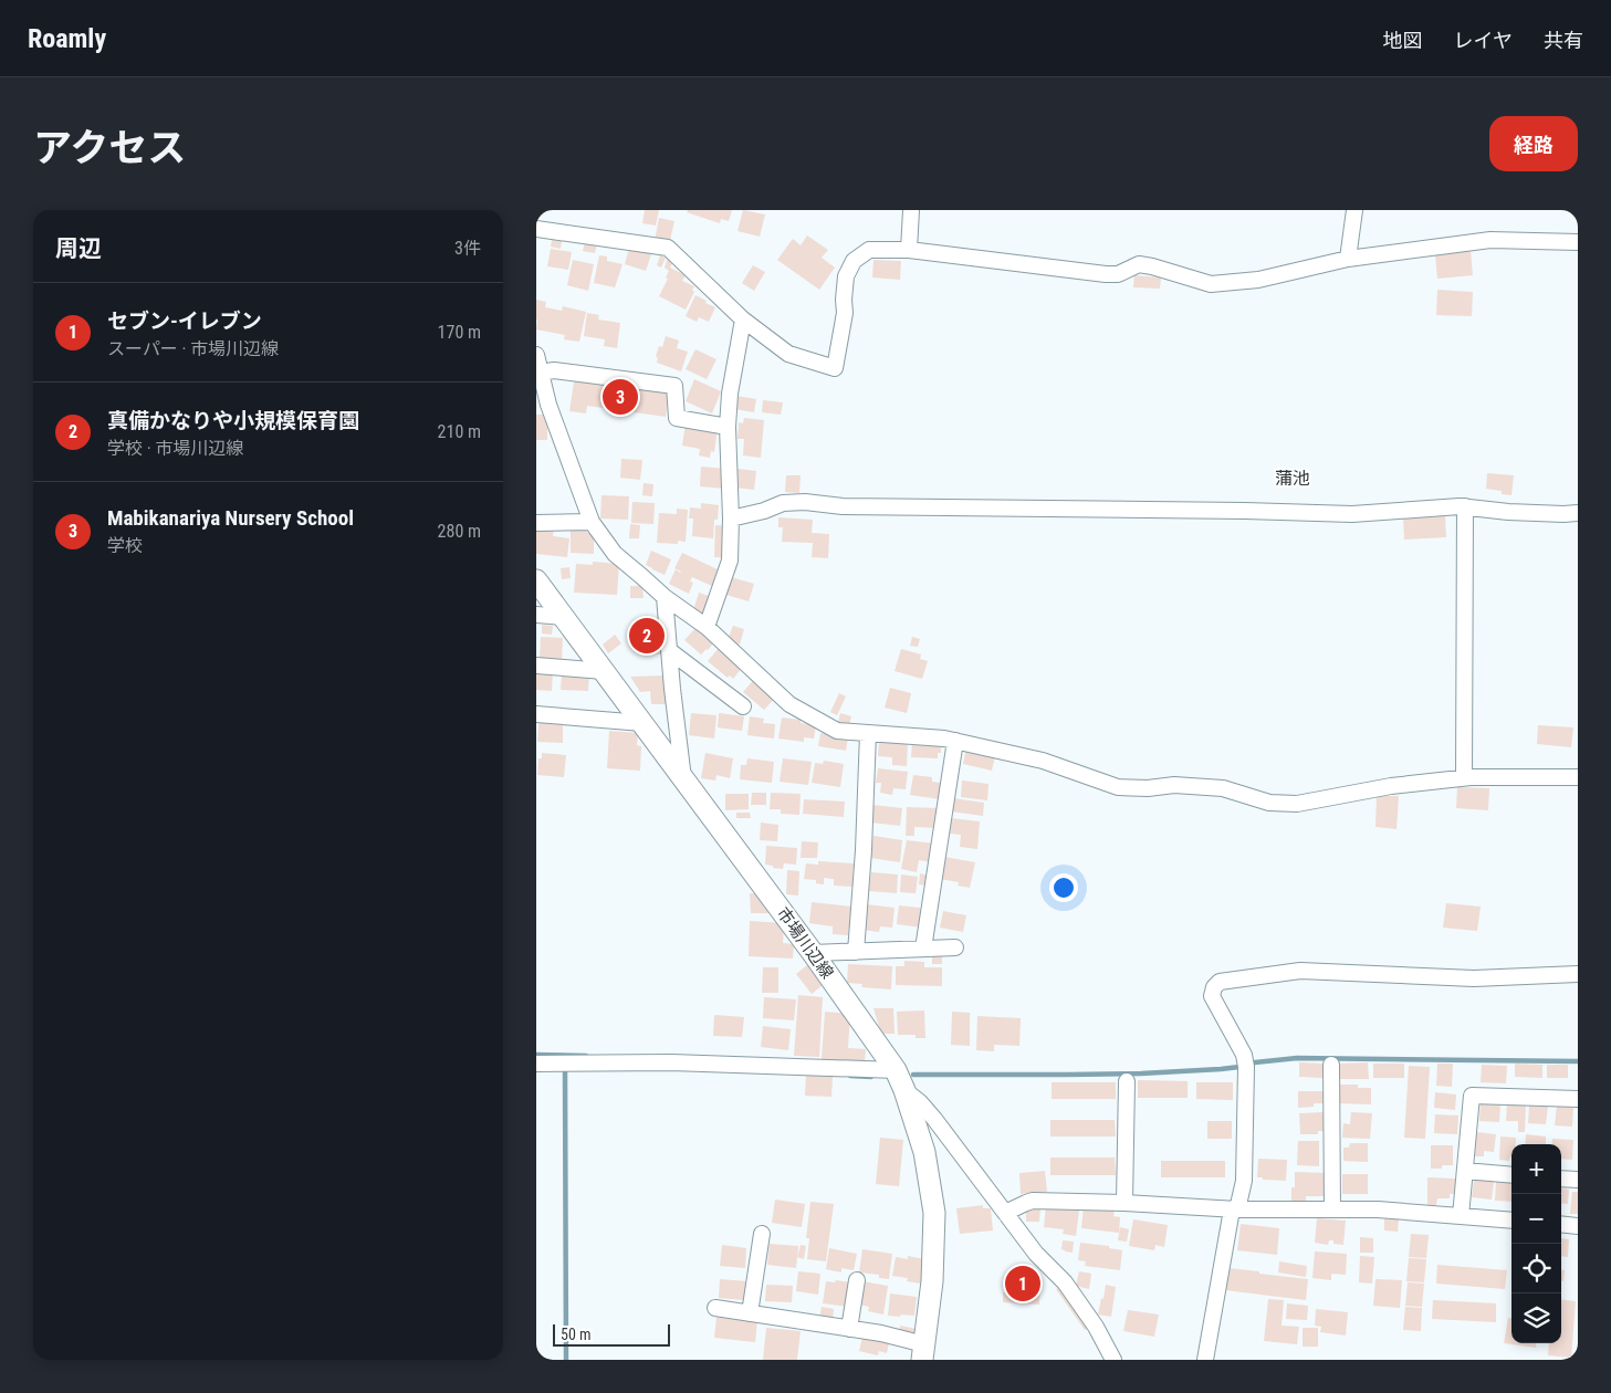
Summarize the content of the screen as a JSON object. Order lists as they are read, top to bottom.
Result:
{
  "streets": {
    "main road": ["市場川辺線"]
  },
  "districts": ["蒲池"],
  "scale_bar": "50 m",
  "page": {
    "header": "Roamly",
    "nav": ["地図", "レイヤ", "共有"],
    "title": "アクセス",
    "buttons": "経路",
    "heading": ["周辺", "3件"],
    "list": [
      {
        "mark": "1",
        "name": "セブン-イレブン",
        "note": "スーパー · 市場川辺線",
        "value": "170 m"
      },
      {
        "mark": "2",
        "name": "真備かなりや小規模保育園",
        "note": "学校 · 市場川辺線",
        "value": "210 m"
      },
      {
        "mark": "3",
        "name": "Mabikanariya Nursery School",
        "note": "学校",
        "value": "280 m"
      }
    ],
    "pins": ["3", "2", "1"],
    "map_buttons": ["+", "−"],
    "scale": "50 m"
  }
}
